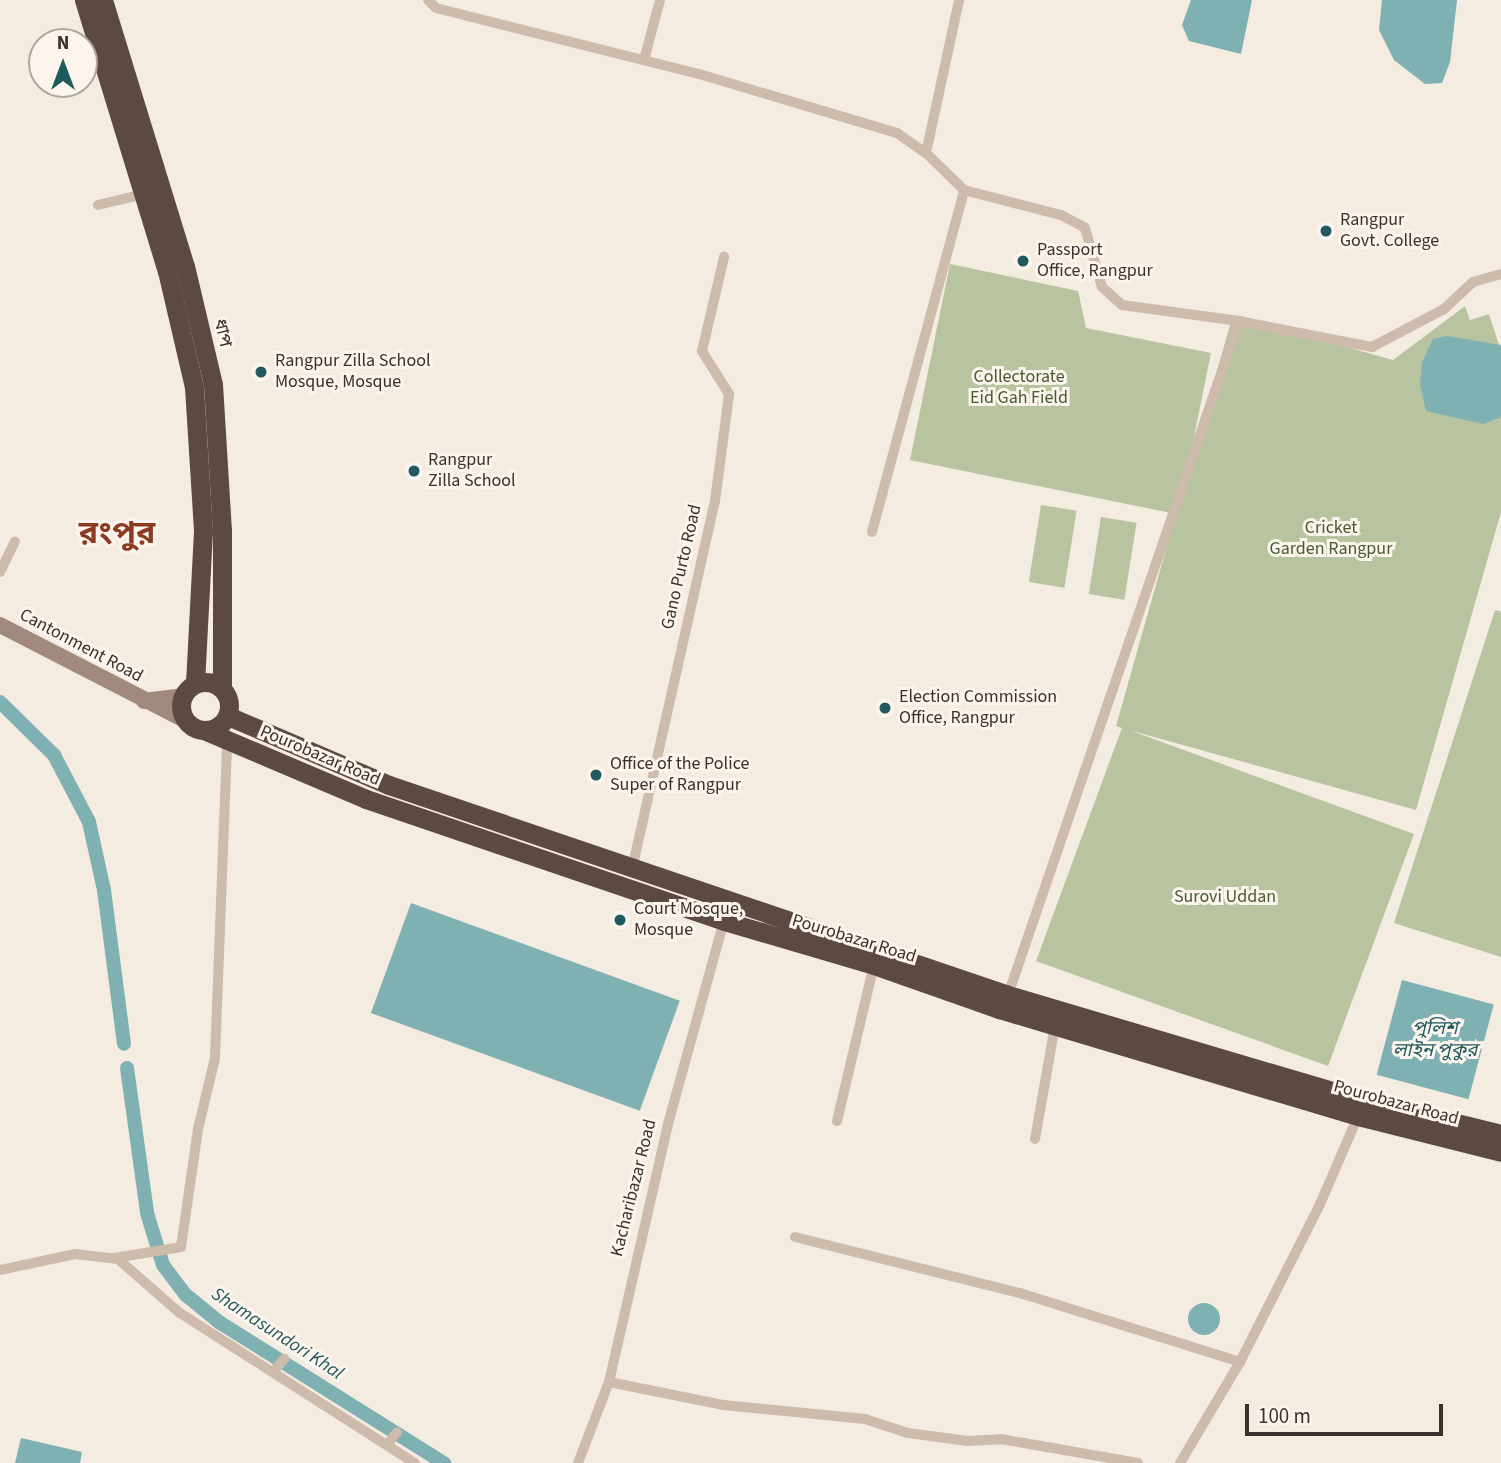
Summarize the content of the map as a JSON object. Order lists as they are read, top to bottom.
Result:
{
  "streets": {
    "highway": ["ধাপ", "Pourobazar Road"],
    "main road": ["Cantonment Road"],
    "street": ["Gano Purto Road", "Kacharibazar Road"]
  },
  "crossings": [
    ["ধাপ", "Cantonment Road"],
    ["ধাপ", "Pourobazar Road"],
    ["Gano Purto Road", "Pourobazar Road"],
    ["Cantonment Road", "Pourobazar Road"],
    ["Pourobazar Road", "Kacharibazar Road"]
  ],
  "districts": ["রংপুর"],
  "water": ["পুলিশ লাইন পুকুর", "Shamasundori Khal"],
  "parks": ["Collectorate Eid Gah Field", "Cricket Garden Rangpur", "Surovi Uddan"],
  "places": [
    "Rangpur Govt. College",
    "Passport Office, Rangpur",
    "Rangpur Zilla School Mosque, Mosque",
    "Rangpur Zilla School",
    "Election Commission Office, Rangpur",
    "Office of the Police Super of Rangpur",
    "Court Mosque, Mosque"
  ],
  "scale_bar": "100 m",
  "north": "top"
}
